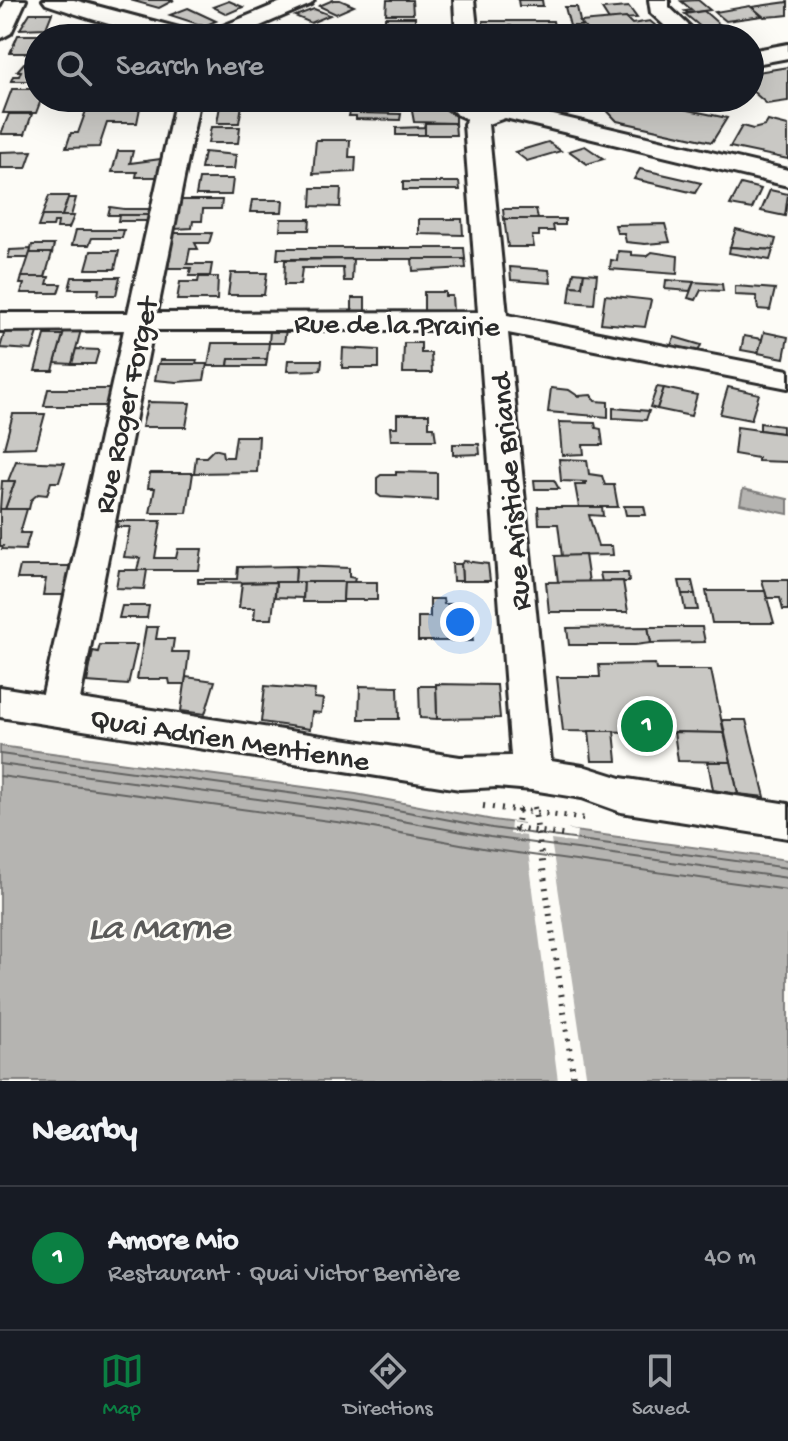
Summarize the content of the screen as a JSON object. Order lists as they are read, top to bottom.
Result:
{
  "streets": {
    "street": [
      "Rue de la Prairie",
      "Rue Roger Forget",
      "Rue Aristide Briand",
      "Quai Adrien Mentienne"
    ]
  },
  "crossings": [
    ["Rue de la Prairie", "Rue Roger Forget"],
    ["Rue de la Prairie", "Rue Aristide Briand"],
    ["Rue Roger Forget", "Quai Adrien Mentienne"],
    ["Rue Aristide Briand", "Quai Adrien Mentienne"]
  ],
  "water": ["La Marne"],
  "page": {
    "search": "Search here",
    "pins": "1",
    "heading": "Nearby",
    "list": [
      {
        "mark": "1",
        "name": "Amore Mio",
        "note": "Restaurant · Quai Victor Berrière",
        "value": "40 m"
      }
    ],
    "nav": ["Map", "Directions", "Saved"]
  }
}
